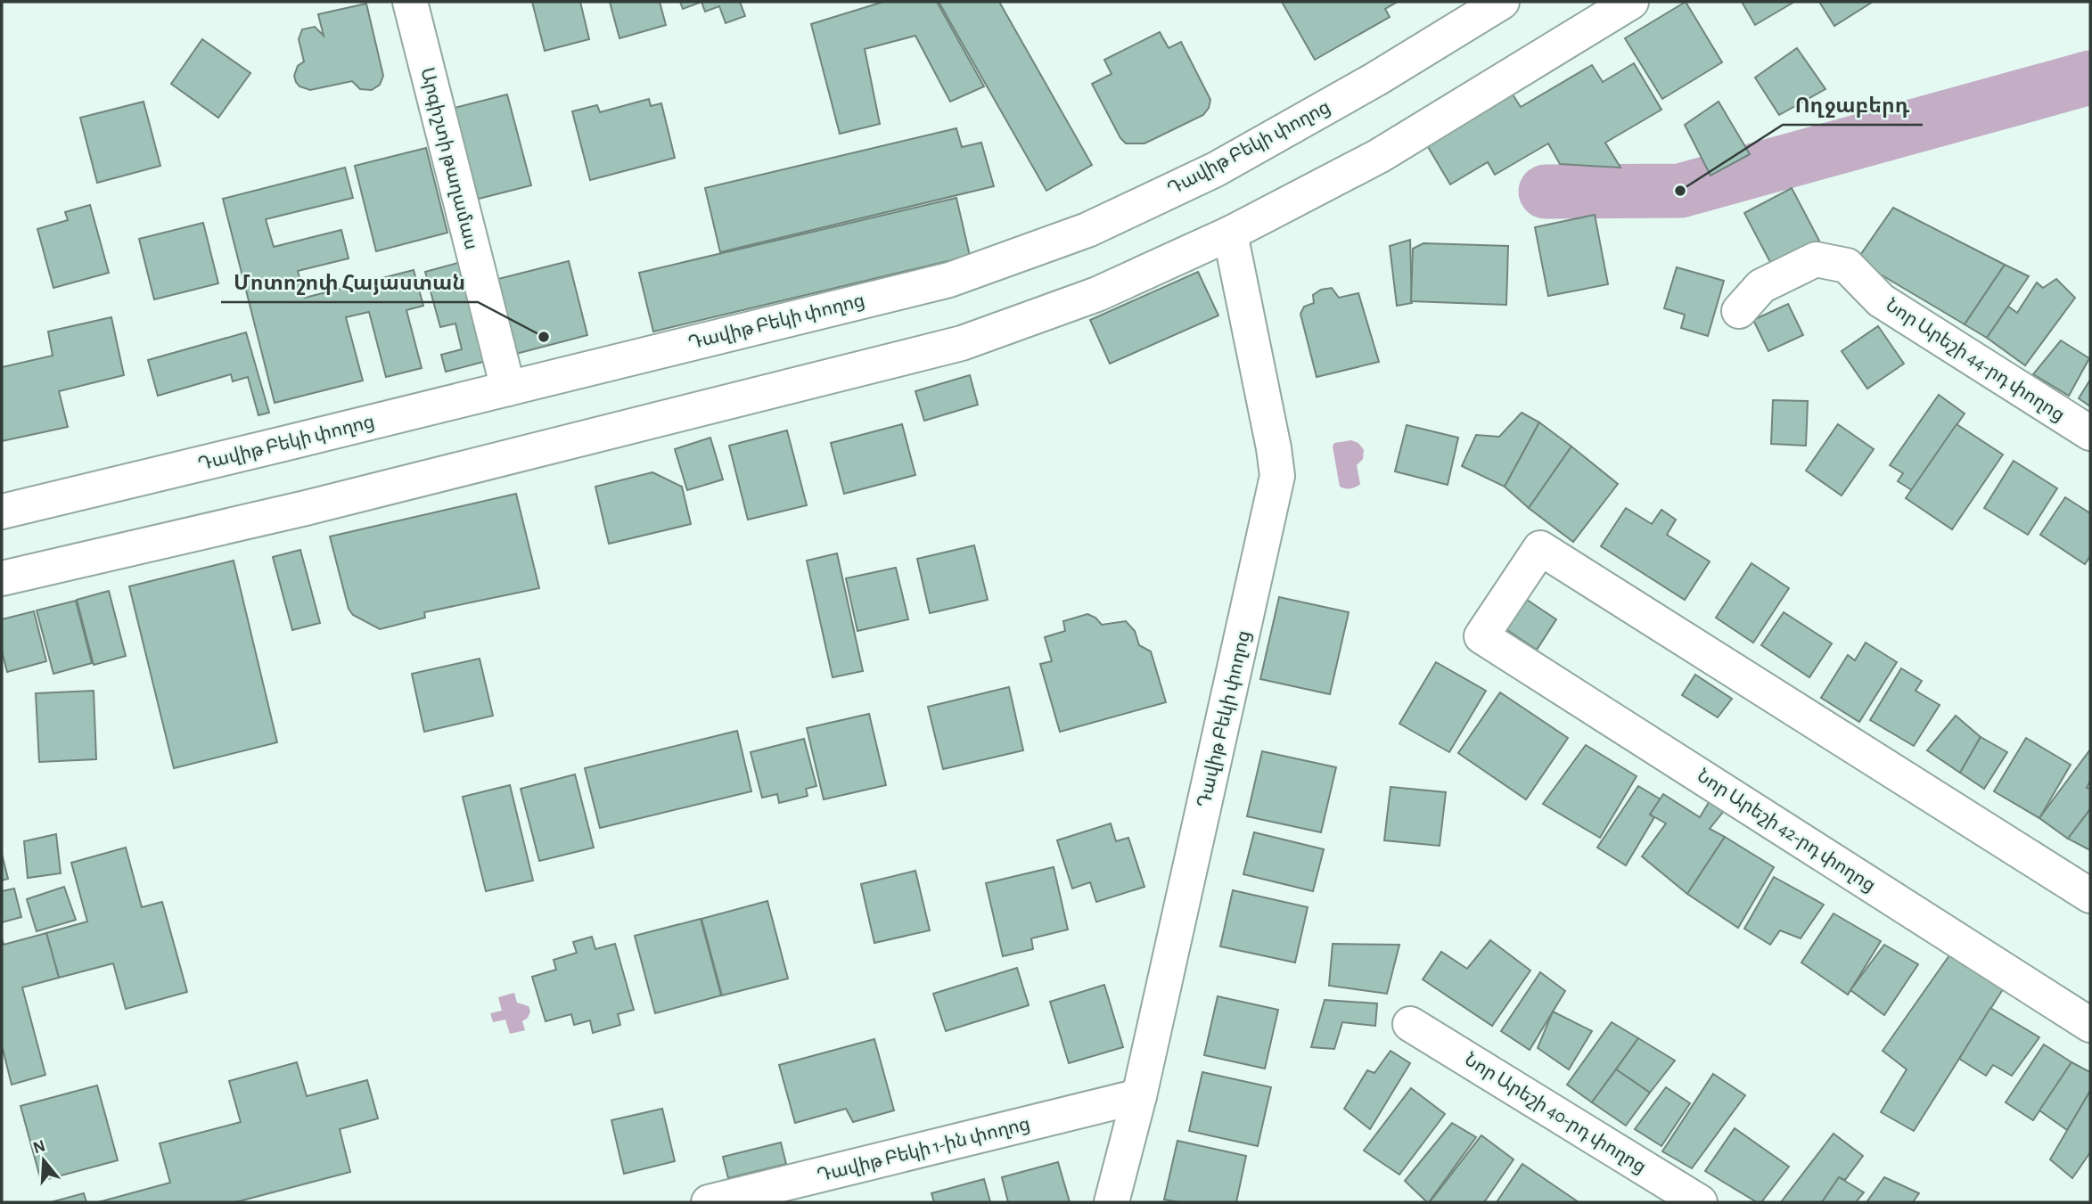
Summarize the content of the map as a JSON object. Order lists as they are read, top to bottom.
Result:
{
  "streets": {
    "street": [
      "Դավիթ Բեկի փողոց",
      "Արգիշտի թաղամաս",
      "Նոր Արեշի 44-րդ փողոց",
      "Նոր Արեշի 42-րդ փողոց",
      "Նոր Արեշի 40-րդ փողոց",
      "Դավիթ Բեկի 1-ին փողոց"
    ]
  },
  "crossings": [
    ["Դավիթ Բեկի փողոց", "Արգիշտի թաղամաս"],
    ["Դավիթ Բեկի փողոց", "Դավիթ Բեկի 1-ին փողոց"]
  ],
  "places": ["Ողջաբերդ", "Մոտոշոփ Հայաստան"],
  "north": "top"
}
